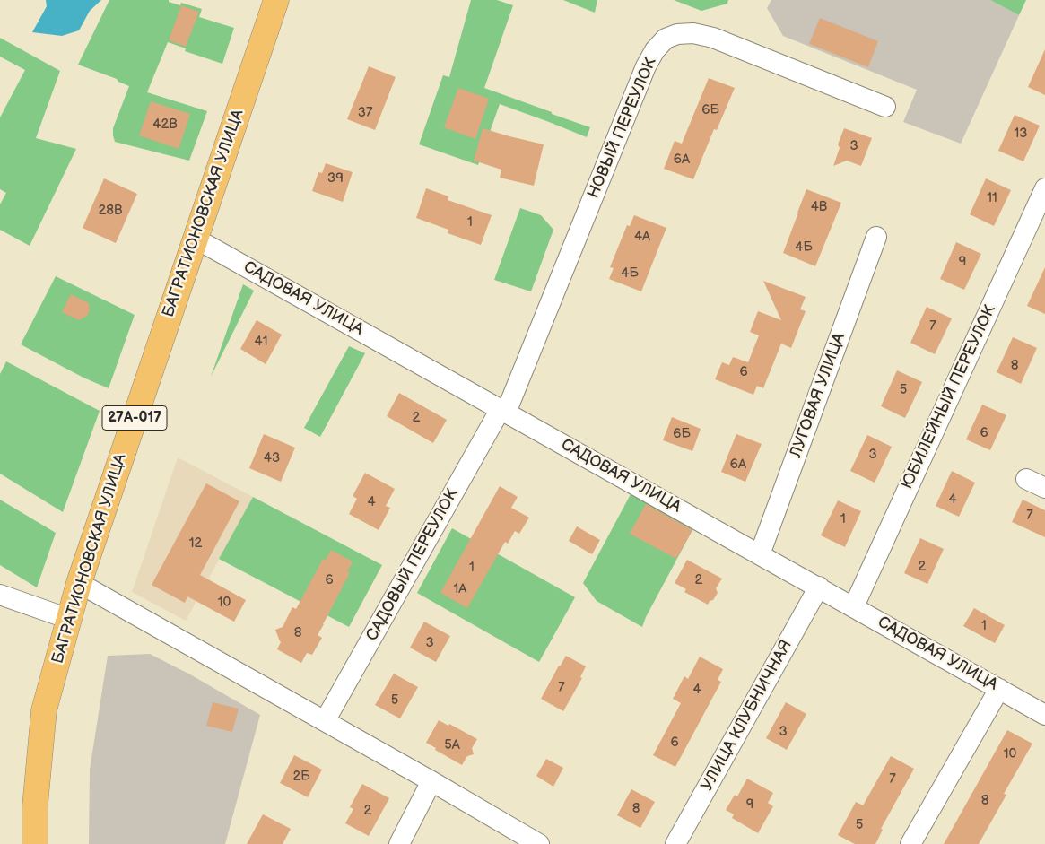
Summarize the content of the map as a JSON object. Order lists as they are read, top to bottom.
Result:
{
  "streets": {
    "main road": ["БАГРАТИОНОВСКАЯ УЛИЦА", "27А-017"],
    "street": [
      "НОВЫЙ ПЕРЕУЛОК",
      "САДОВАЯ УЛИЦА",
      "ЛУГОВАЯ УЛИЦА",
      "ЮБИЛЕЙНЫЙ ПЕРЕУЛОК",
      "САДОВЫЙ ПЕРЕУЛОК",
      "УЛИЦА КЛУБНИЧНАЯ"
    ]
  },
  "crossings": [
    ["НОВЫЙ ПЕРЕУЛОК", "САДОВАЯ УЛИЦА"],
    ["НОВЫЙ ПЕРЕУЛОК", "САДОВЫЙ ПЕРЕУЛОК"],
    ["БАГРАТИОНОВСКАЯ УЛИЦА", "САДОВАЯ УЛИЦА"],
    ["САДОВАЯ УЛИЦА", "ЛУГОВАЯ УЛИЦА"],
    ["САДОВАЯ УЛИЦА", "ЮБИЛЕЙНЫЙ ПЕРЕУЛОК"],
    ["САДОВАЯ УЛИЦА", "САДОВЫЙ ПЕРЕУЛОК"],
    ["САДОВАЯ УЛИЦА", "УЛИЦА КЛУБНИЧНАЯ"]
  ],
  "house_numbers": [
    "6Б",
    "37",
    "42В",
    "13",
    "3",
    "6А",
    "39",
    "11",
    "4В",
    "28В",
    "1",
    "4А",
    "4Б",
    "9",
    "4Б",
    "7",
    "41",
    "8",
    "6",
    "5",
    "2",
    "6",
    "6Б",
    "3",
    "43",
    "6А",
    "4",
    "4",
    "7",
    "1",
    "12",
    "2",
    "1",
    "6",
    "2",
    "1А",
    "10",
    "1",
    "8",
    "3",
    "7",
    "4",
    "5",
    "3",
    "6",
    "5А",
    "10",
    "2Б",
    "7",
    "8",
    "9",
    "8",
    "2",
    "5"
  ]
}
